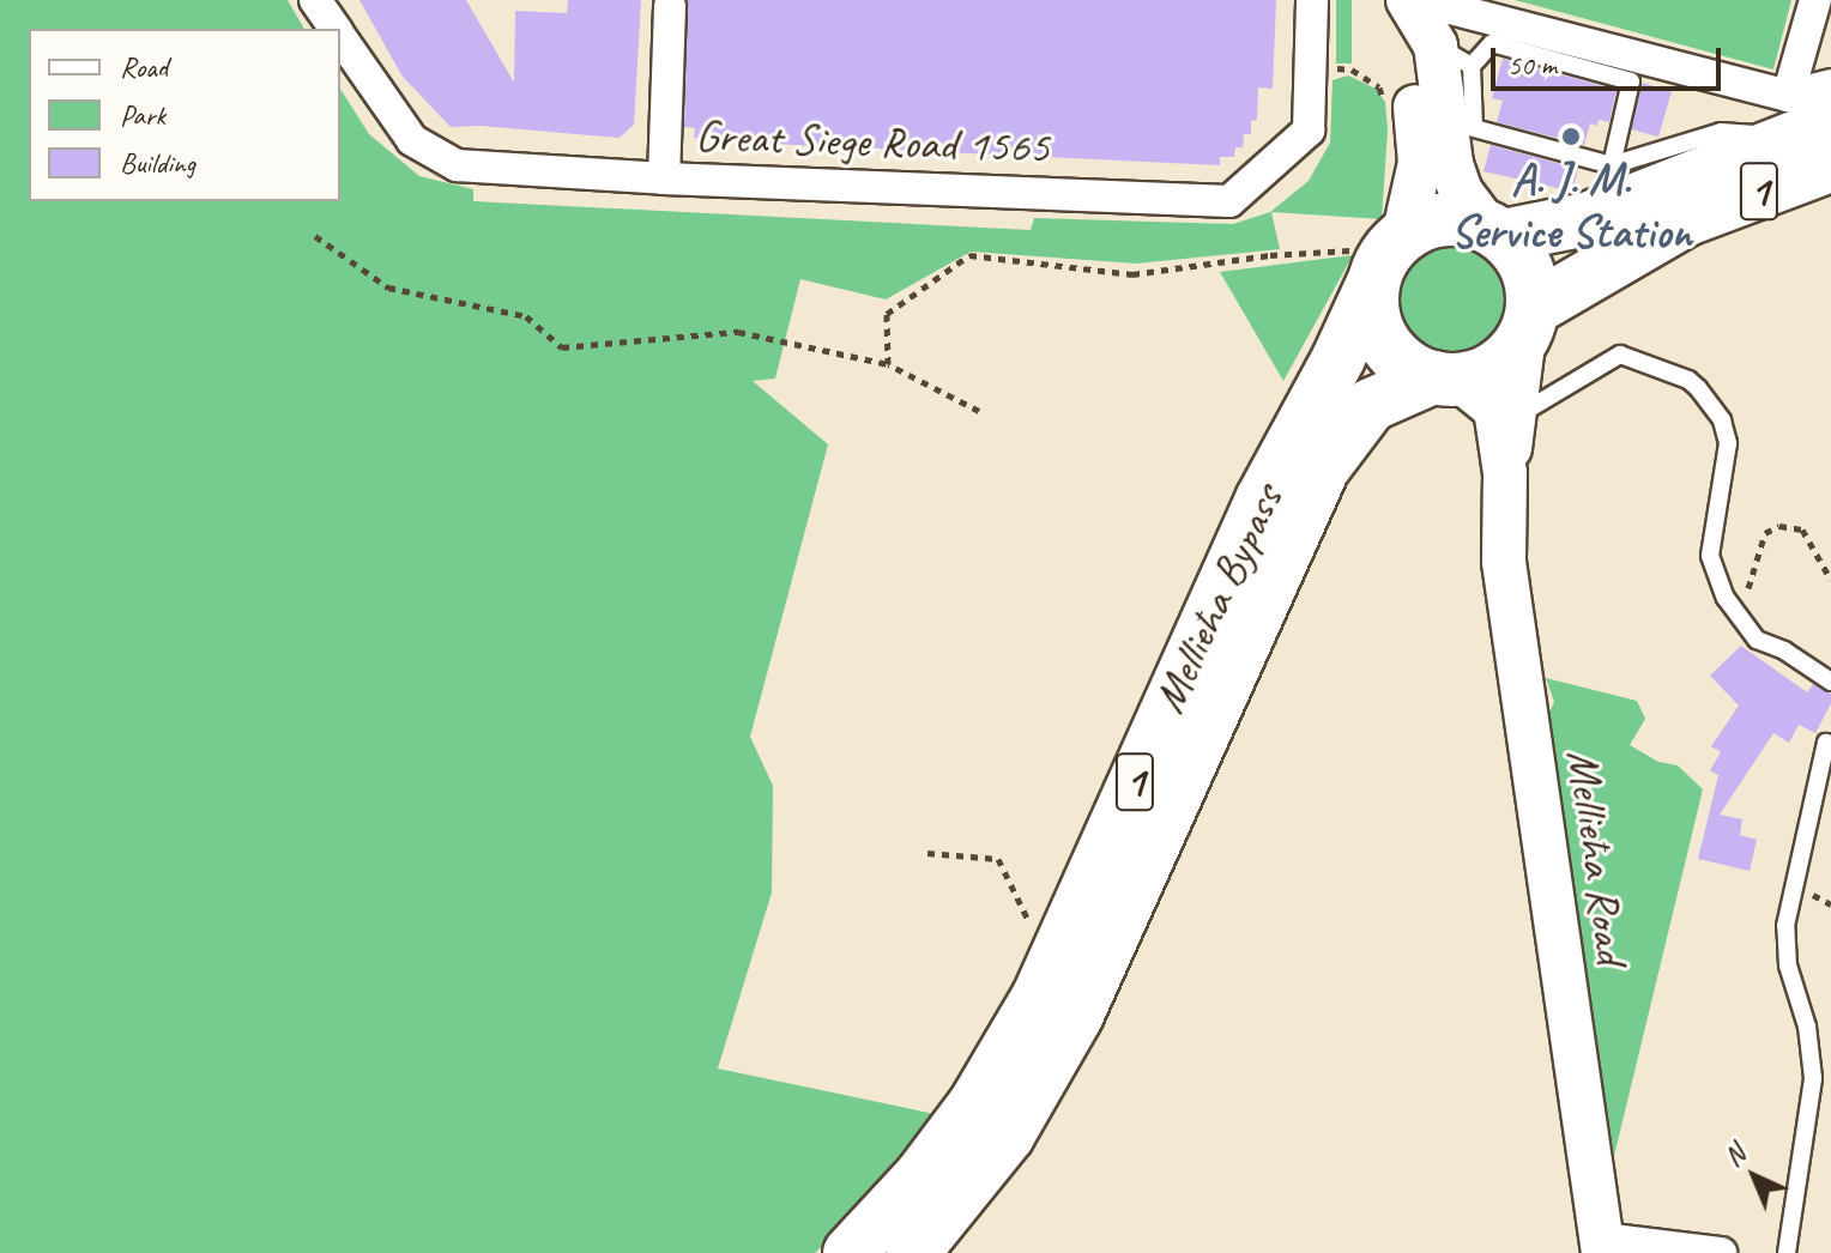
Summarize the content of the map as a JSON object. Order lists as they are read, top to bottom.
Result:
{
  "streets": {
    "highway": ["1", "Mellieħa Bypass"],
    "main road": ["Mellieħa Road"],
    "street": ["Great Siege Road 1565"]
  },
  "crossings": [
    ["1", "Mellieħa Bypass"],
    ["1", "Mellieħa Road"],
    ["Mellieħa Bypass", "Mellieħa Road"]
  ],
  "places": ["A. J. M. Service Station"],
  "legend": ["Road", "Park", "Building"],
  "scale_bar": "50 m",
  "north": "top left"
}
